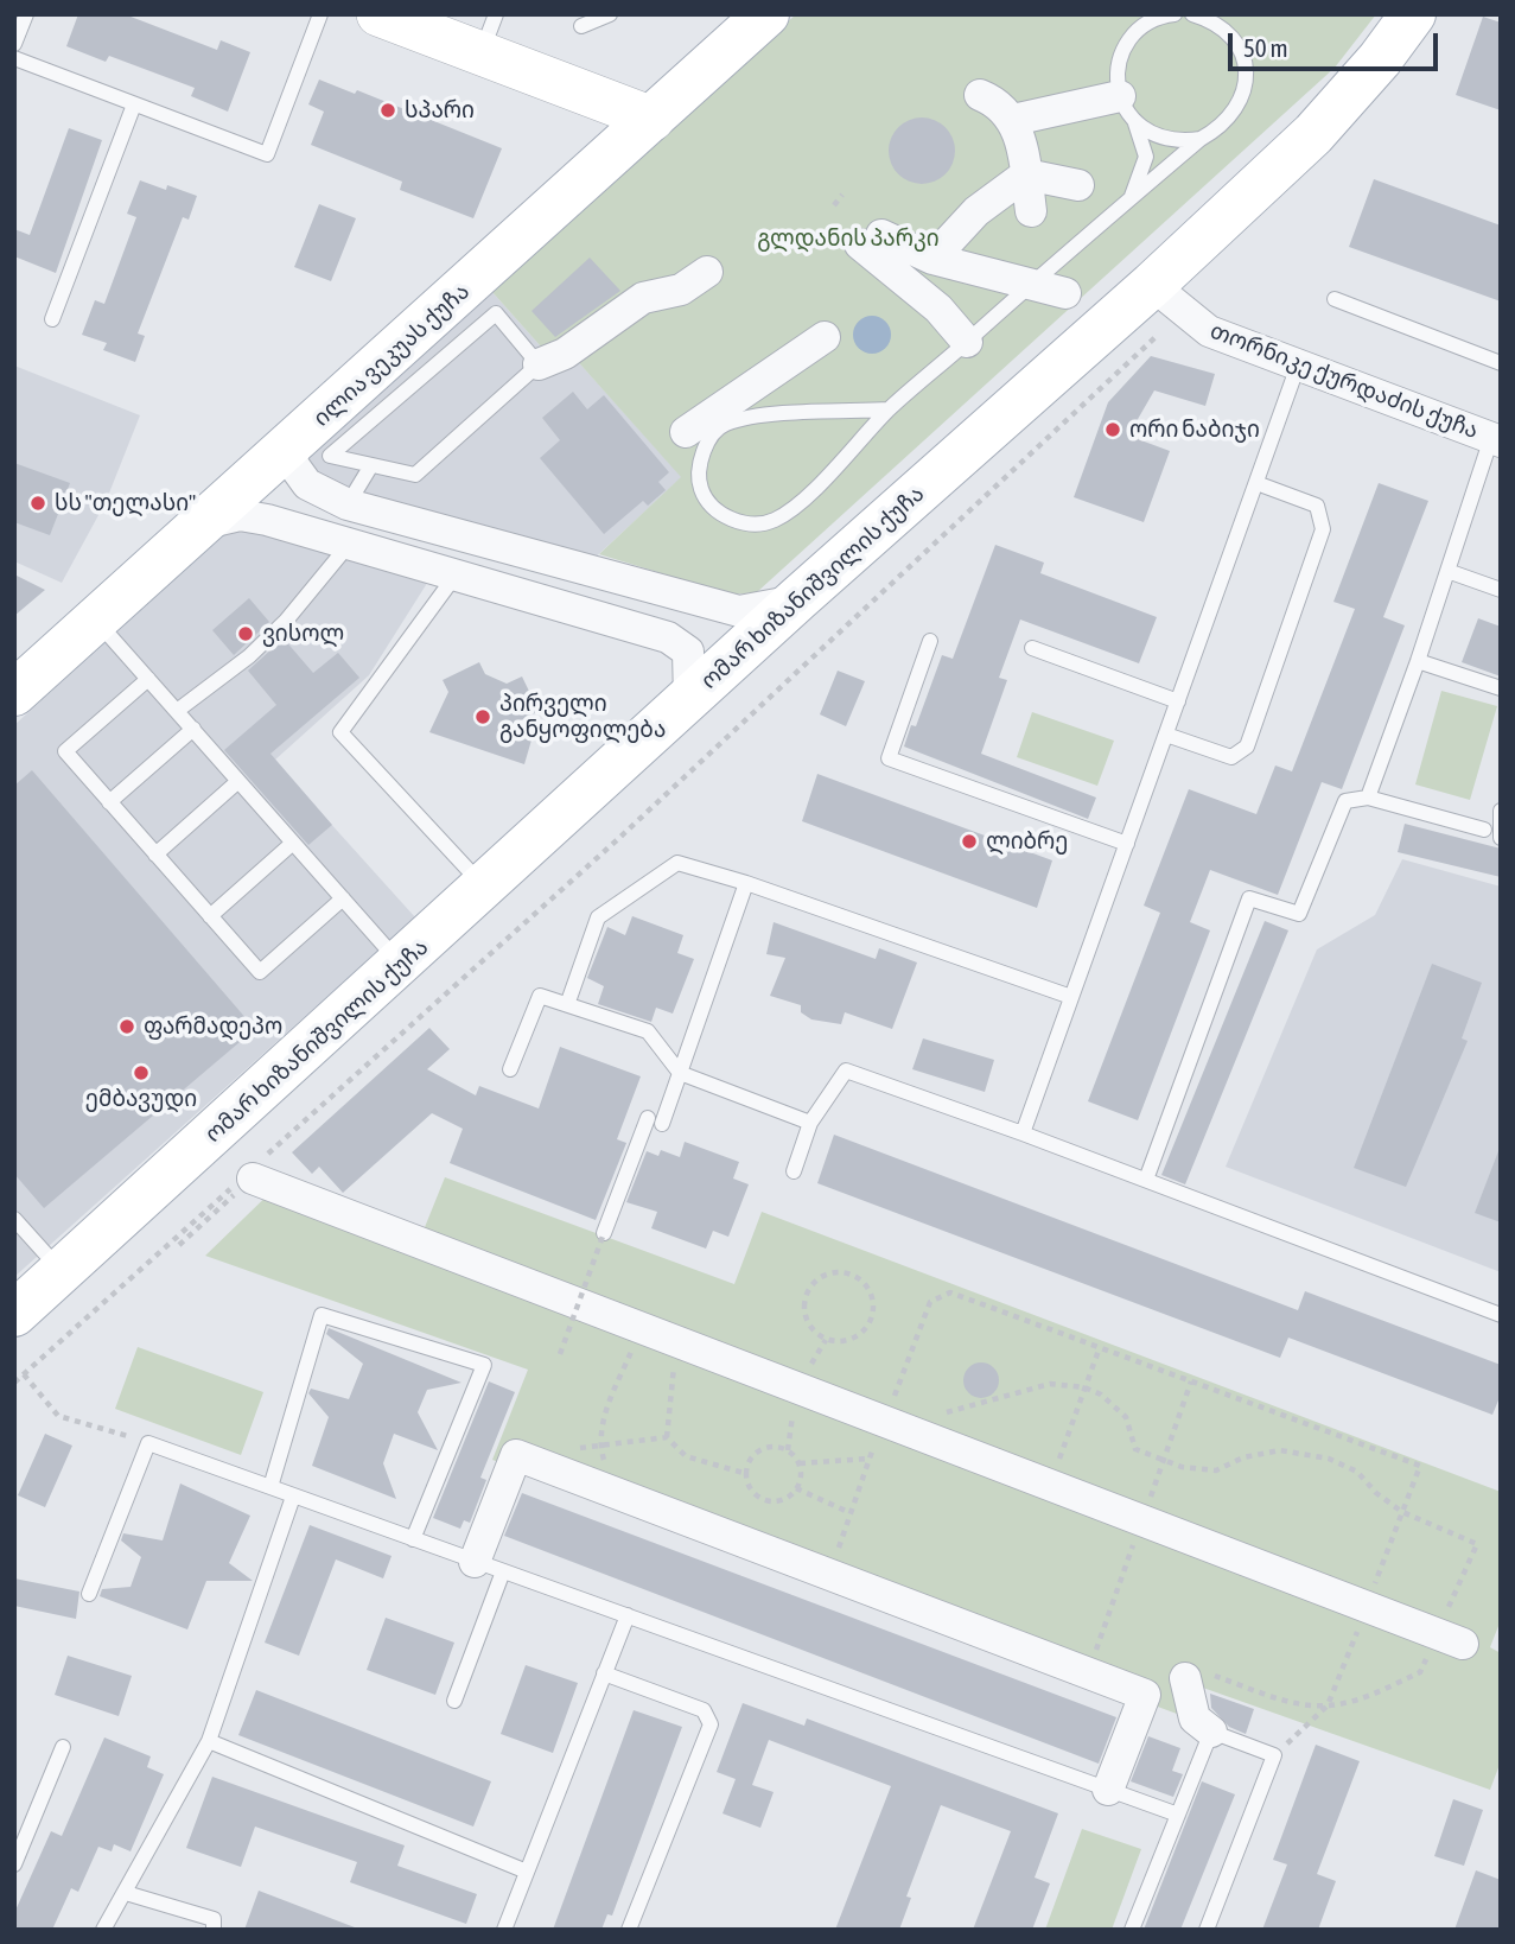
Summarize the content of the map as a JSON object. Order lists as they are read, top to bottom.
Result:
{
  "streets": {
    "main road": ["ილია ვეკუას ქუჩა", "ომარ ხიზანიშვილის ქუჩა"],
    "street": ["თორნიკე ქურდაძის ქუჩა"]
  },
  "crossings": [
    ["თორნიკე ქურდაძის ქუჩა", "ომარ ხიზანიშვილის ქუჩა"]
  ],
  "parks": ["გლდანის პარკი"],
  "places": [
    "სპარი",
    "ორი ნაბიჯი",
    "სს \"თელასი\"",
    "ვისოლ",
    "პირველი განყოფილება",
    "ლიბრე",
    "ფარმადეპო",
    "ემბავუდი"
  ],
  "scale_bar": "50 m"
}
